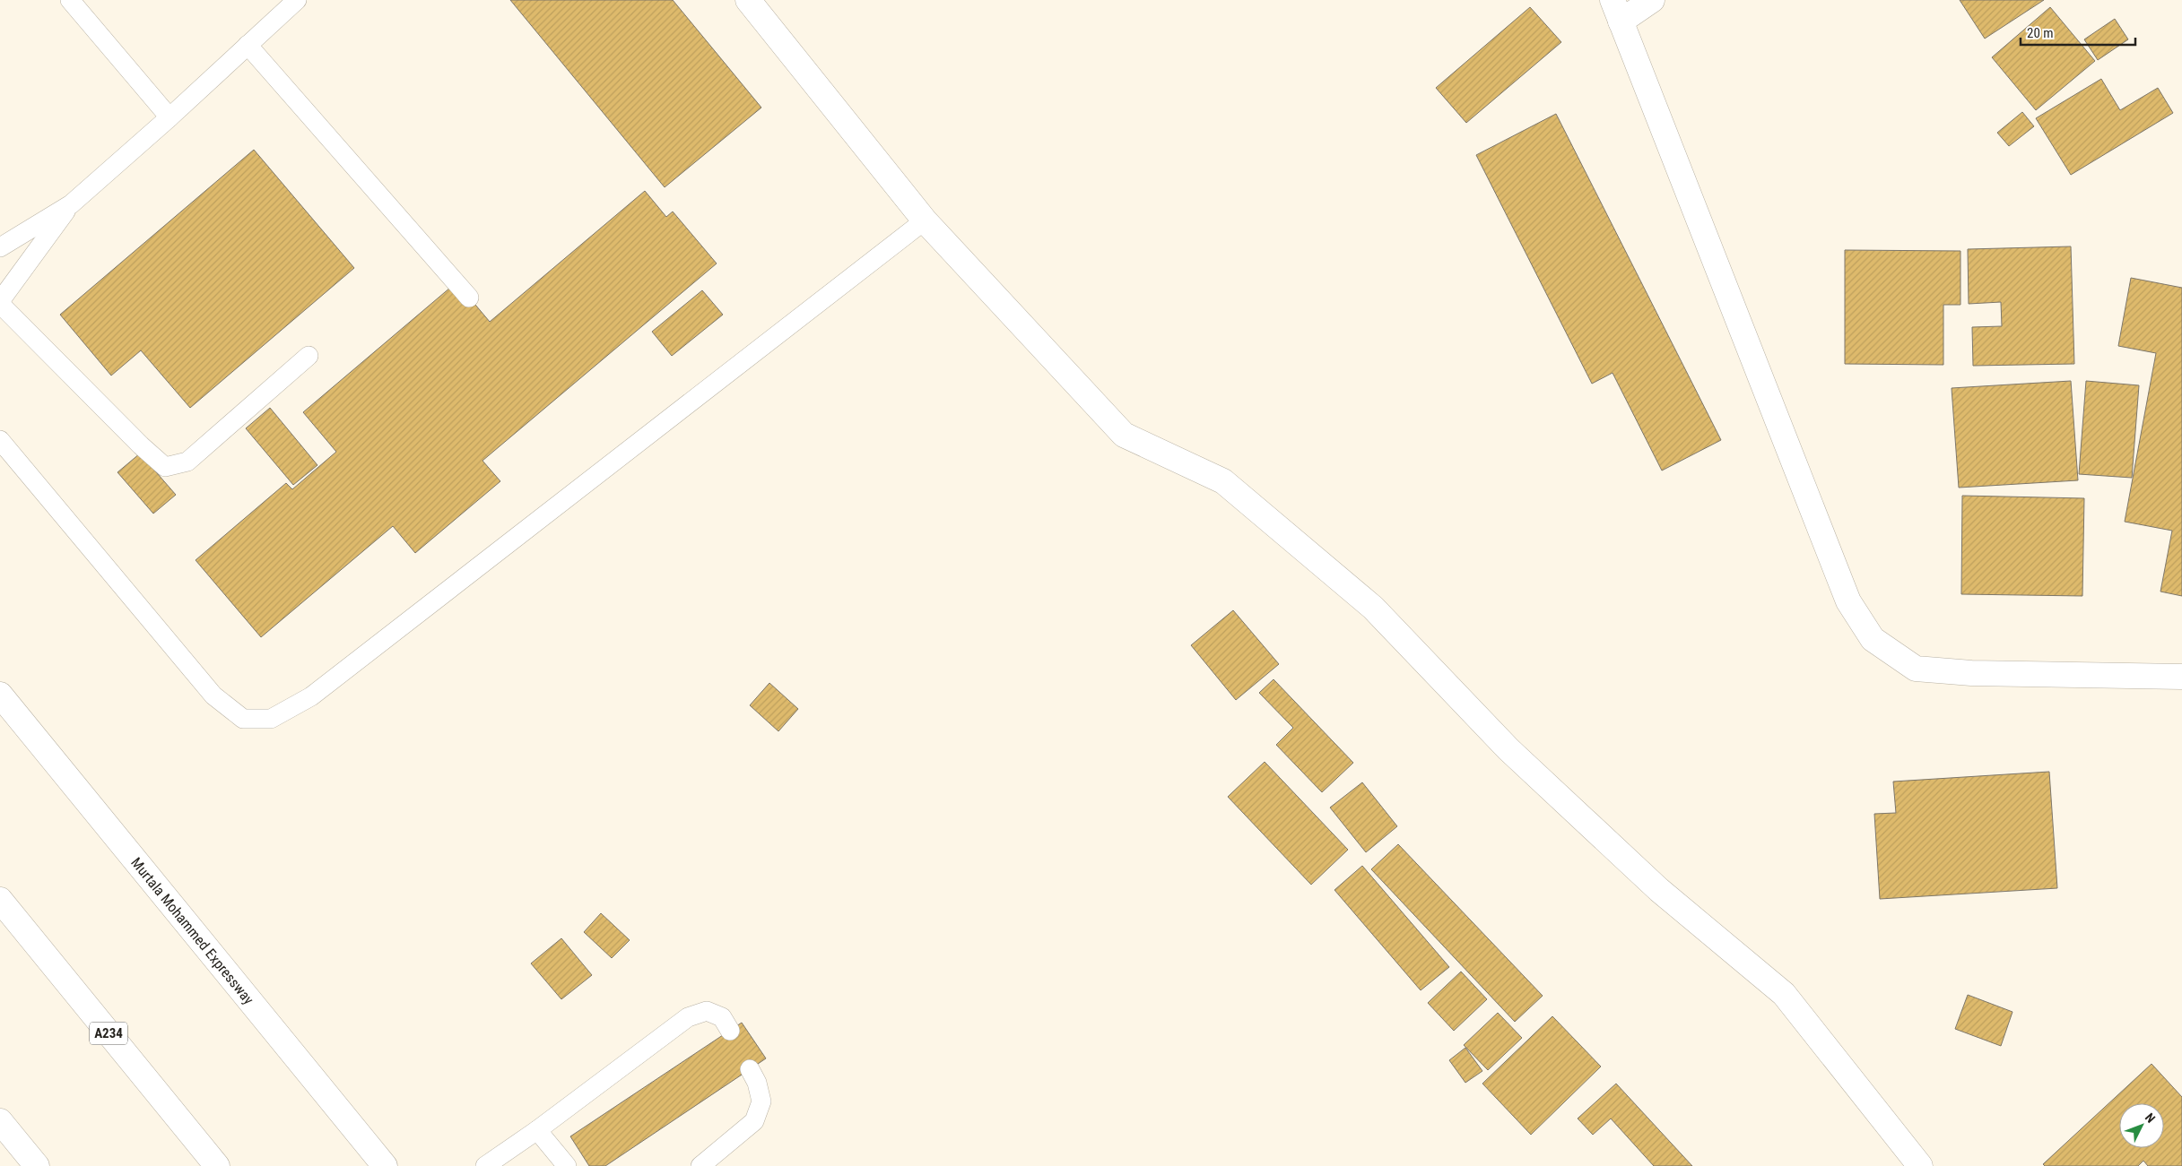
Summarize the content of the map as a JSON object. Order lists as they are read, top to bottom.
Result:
{
  "streets": {
    "main road": ["Murtala Mohammed Expressway", "A234"]
  },
  "scale_bar": "20 m",
  "north": "top right"
}
